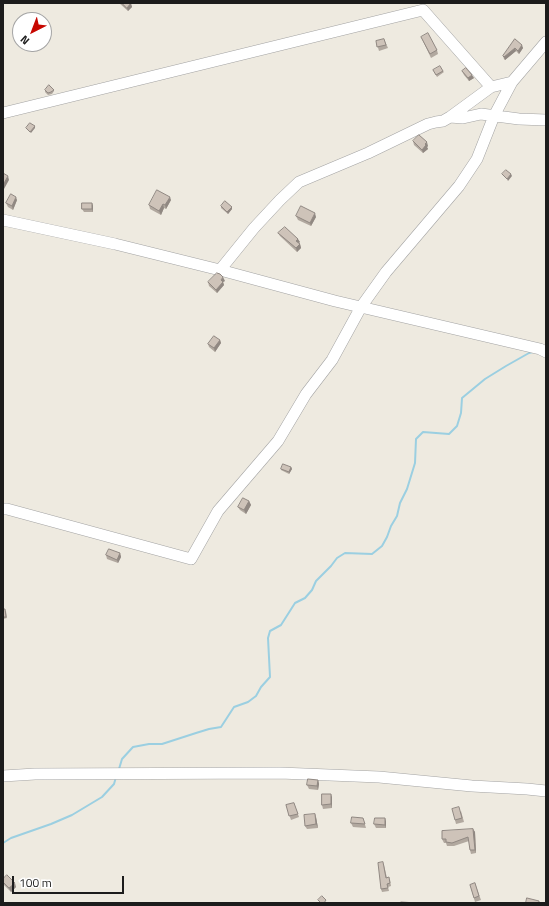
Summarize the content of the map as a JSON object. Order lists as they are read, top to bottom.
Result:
{
  "scale_bar": "100 m",
  "north": "bottom left"
}
